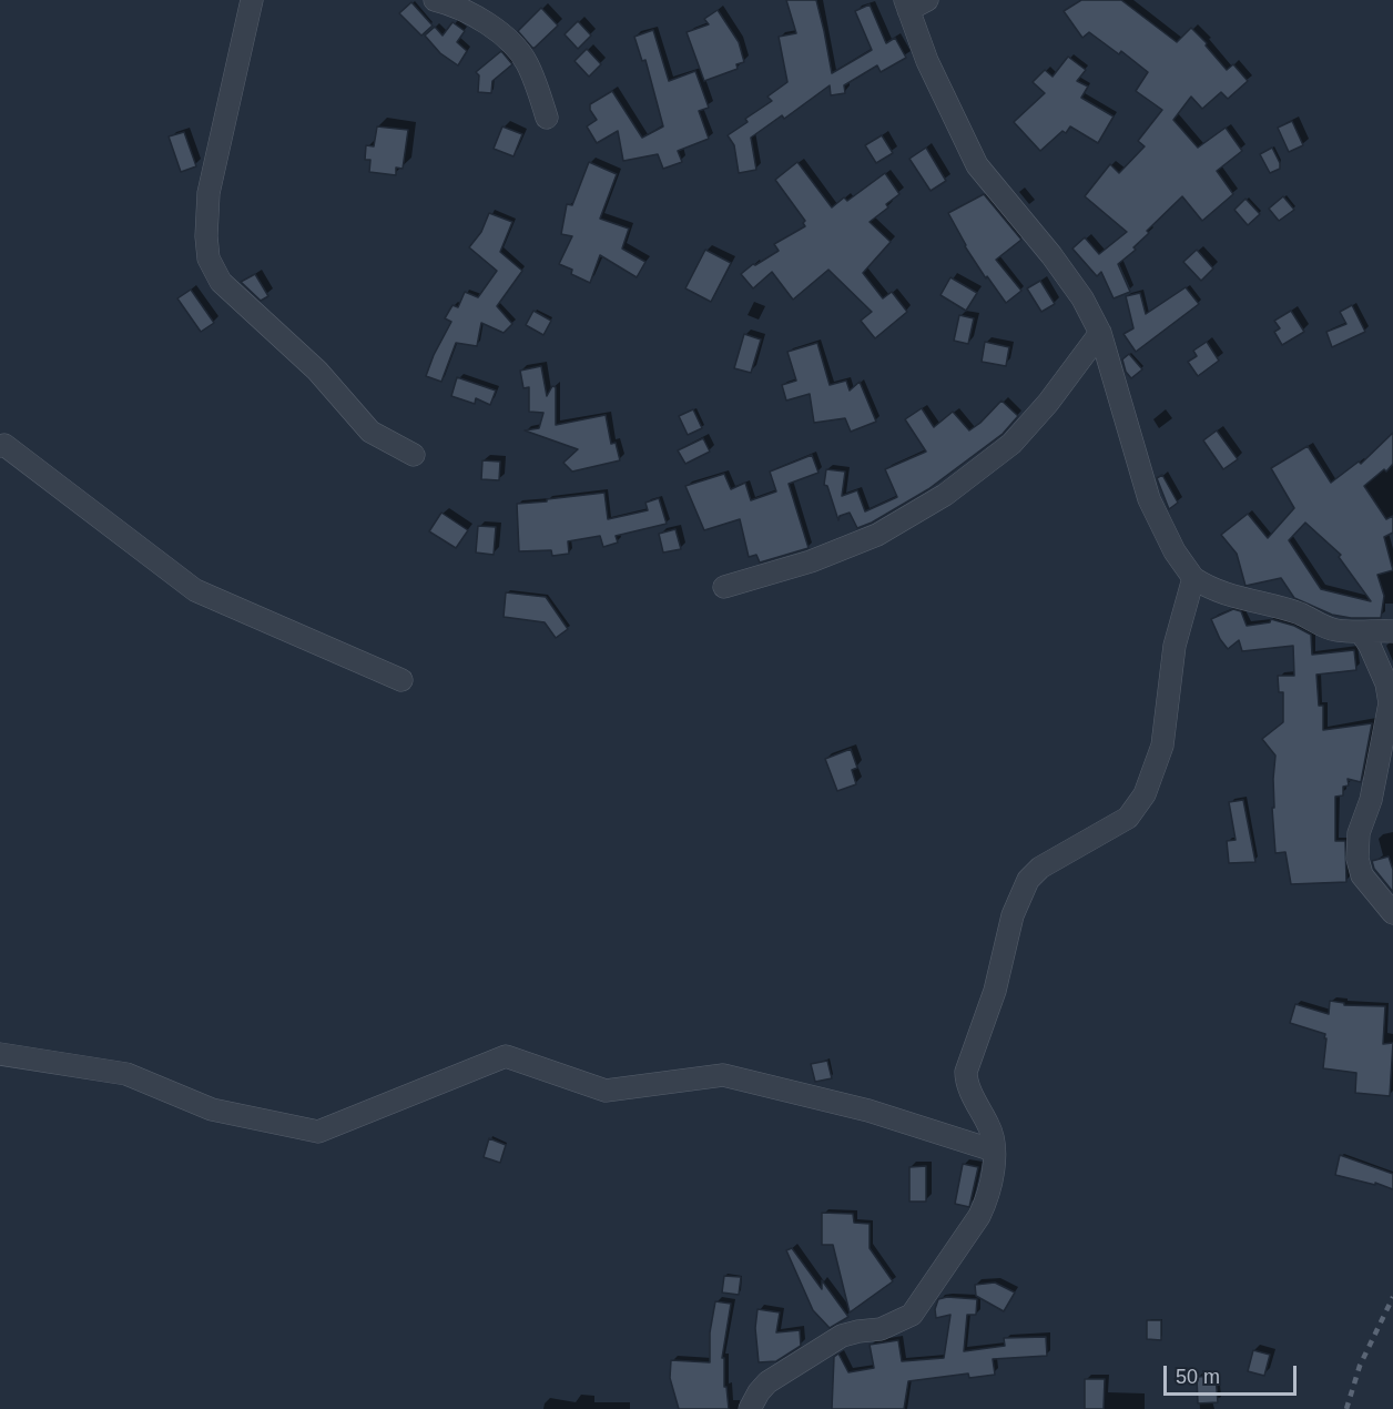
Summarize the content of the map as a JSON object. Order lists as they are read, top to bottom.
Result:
{
  "scale_bar": "50 m"
}
